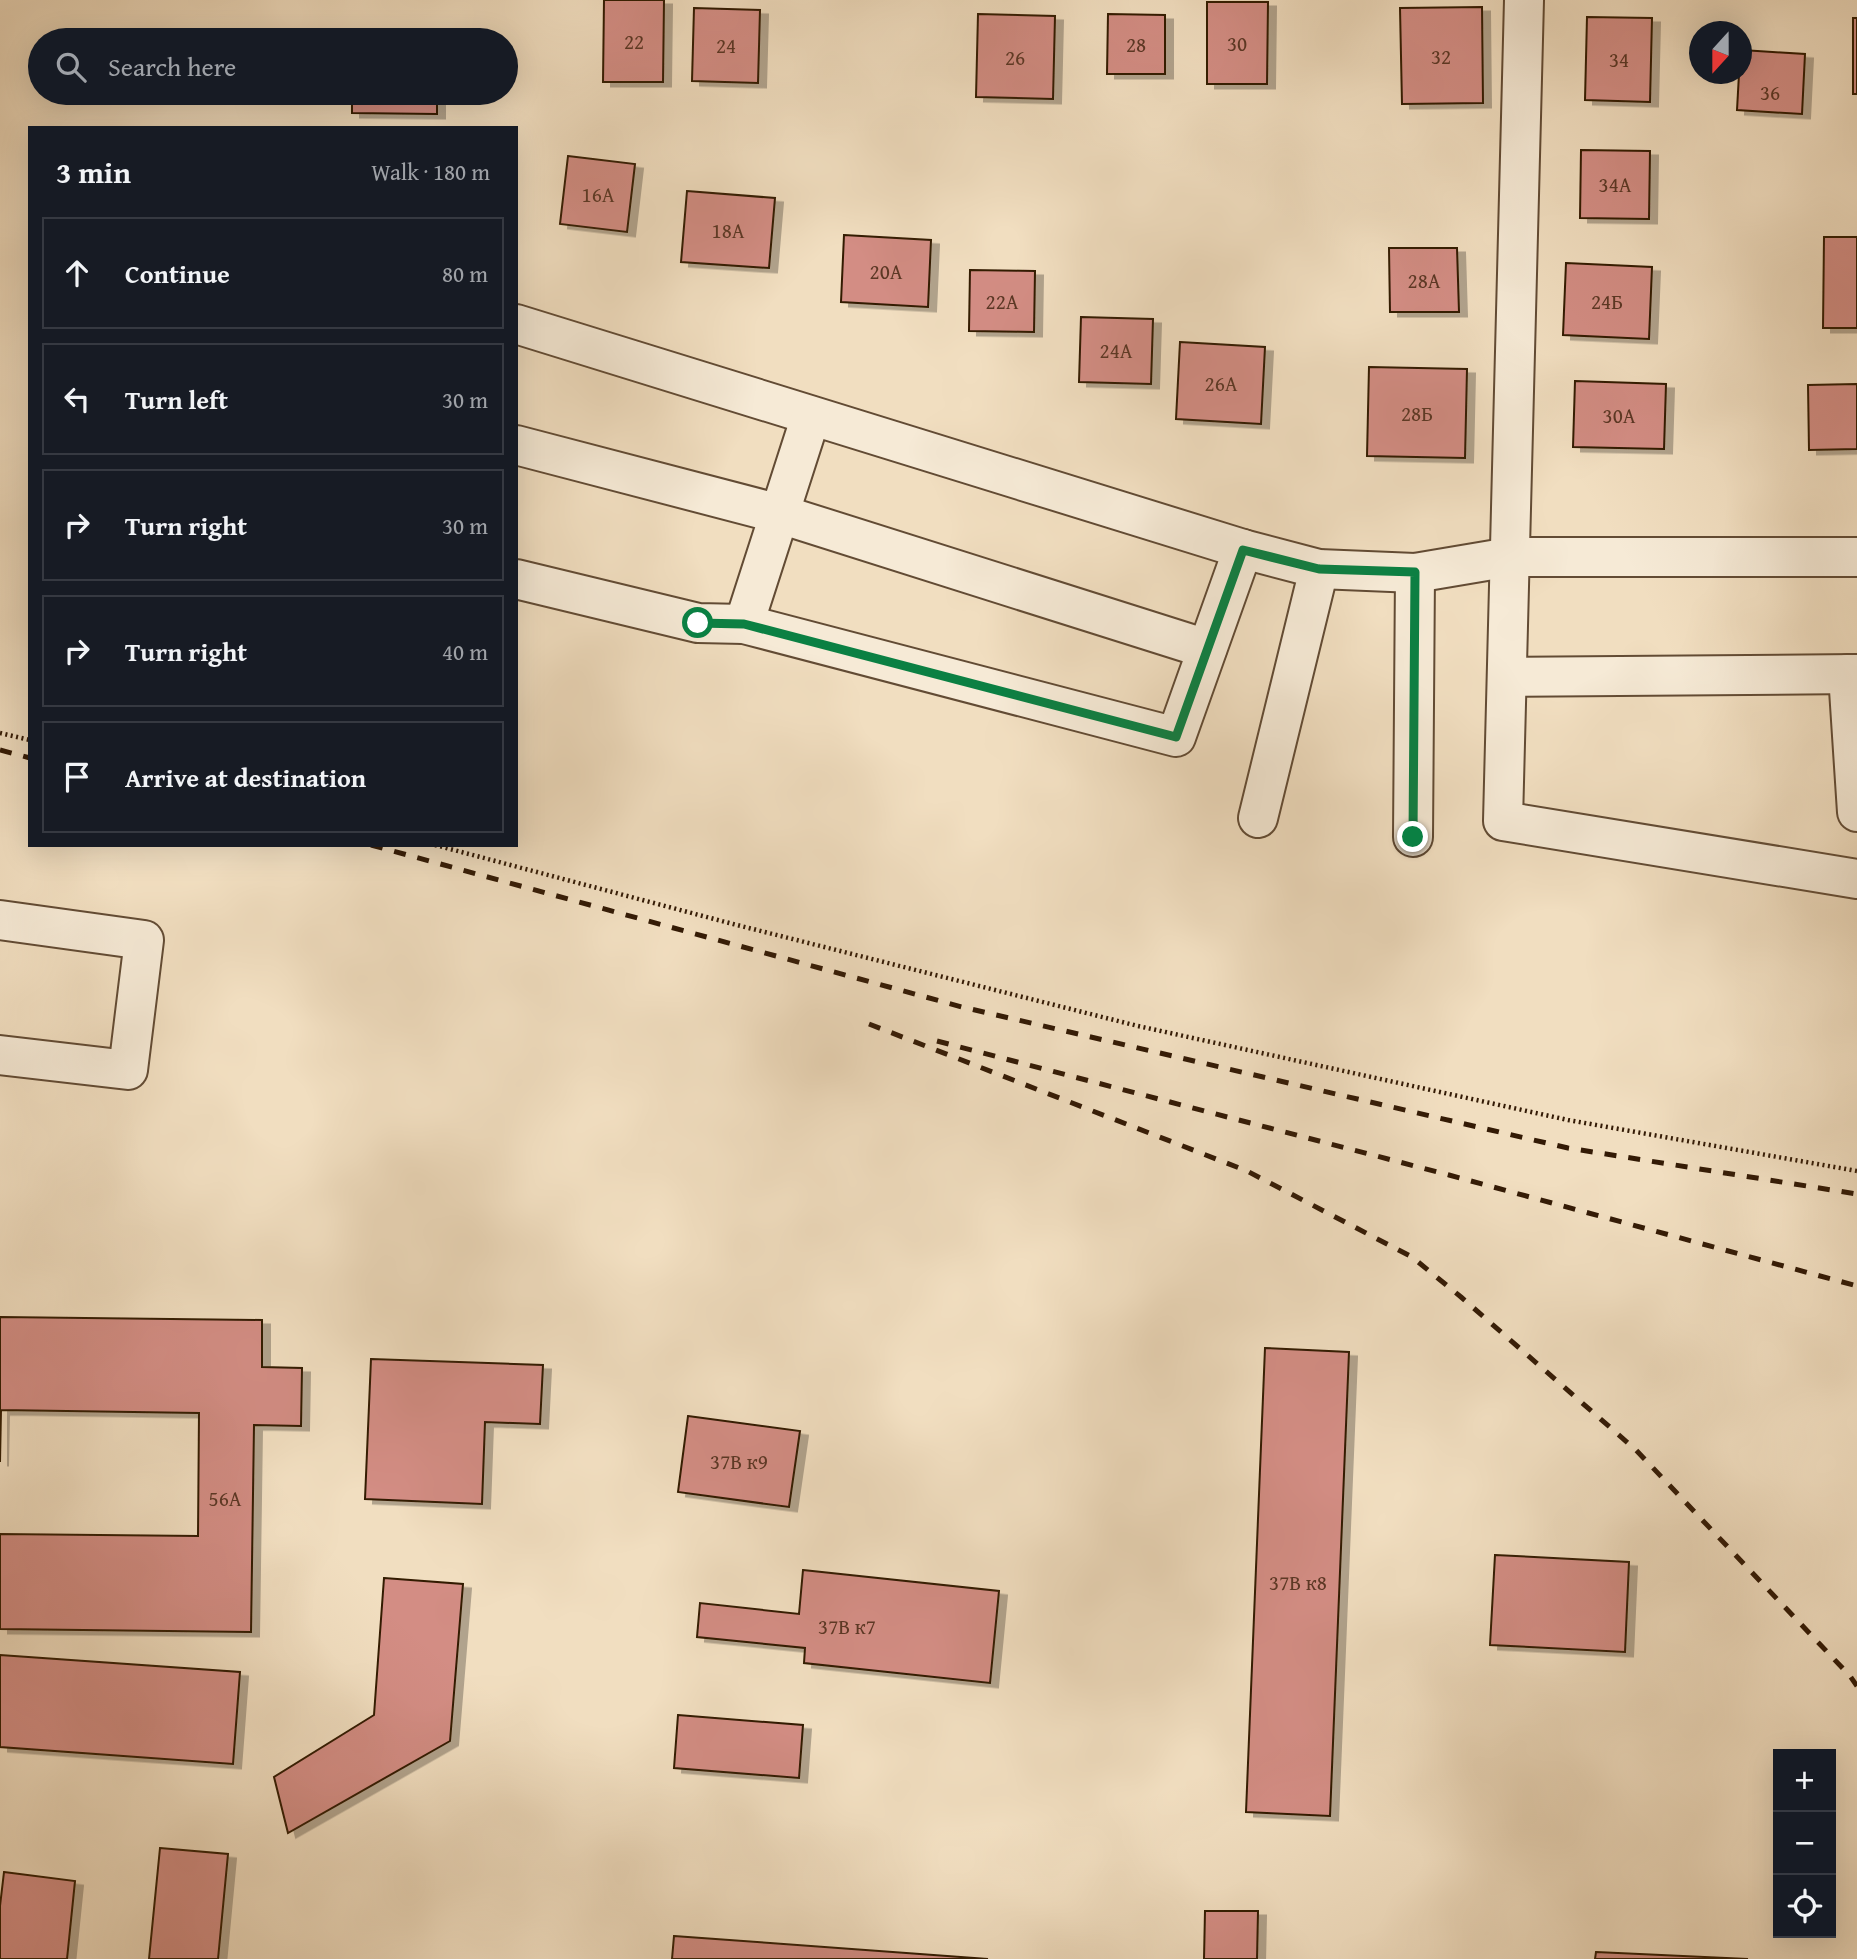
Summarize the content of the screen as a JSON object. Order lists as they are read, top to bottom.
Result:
{
  "house_numbers": [
    "22",
    "30",
    "28",
    "24",
    "32",
    "26",
    "34",
    "36",
    "34А",
    "16А",
    "18А",
    "20А",
    "28А",
    "22А",
    "24Б",
    "24А",
    "26А",
    "28Б",
    "30А",
    "37В к9",
    "56А",
    "37В к8",
    "37В к7"
  ],
  "north": "bottom",
  "page": {
    "search": "Search here",
    "heading": ["3 min", "Walk · 180 m"],
    "list": [
      ["Continue", "80 m"],
      ["Turn left", "30 m"],
      ["Turn right", "30 m"],
      ["Turn right", "40 m"],
      "Arrive at destination"
    ],
    "map_buttons": ["+", "−"]
  }
}
